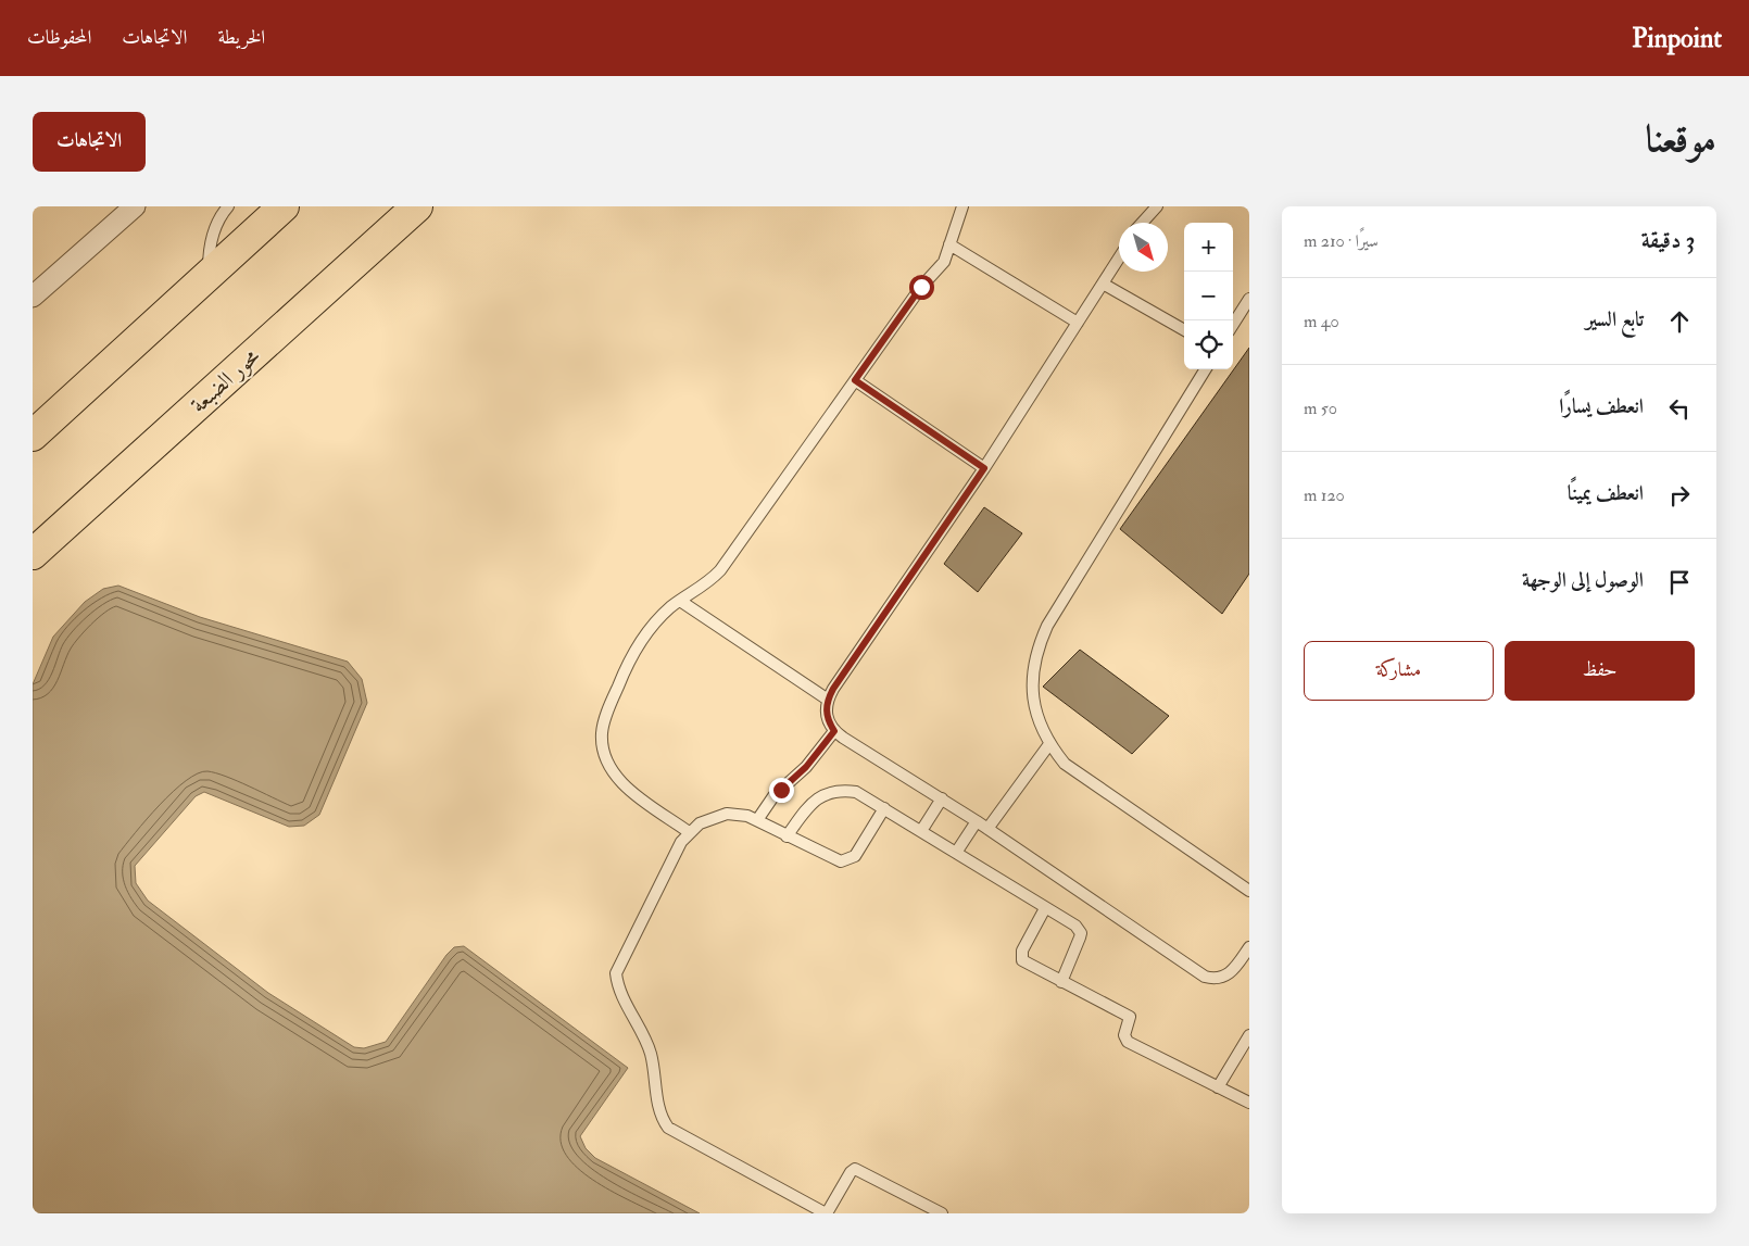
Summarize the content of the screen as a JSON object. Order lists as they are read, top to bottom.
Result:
{
  "streets": {
    "highway": ["محور الضبعة"]
  },
  "north": "bottom right",
  "page": {
    "header": "Pinpoint",
    "nav": ["الخريطة", "الاتجاهات", "المحفوظات"],
    "title": "موقعنا",
    "buttons": [
      "الاتجاهات",
      ["حفظ", "مشاركة"]
    ],
    "heading": ["3 دقيقة", "سيرًا · 210 m"],
    "map_buttons": ["+", "−"],
    "list": [
      ["تابع السير", "40 m"],
      ["انعطف يسارًا", "50 m"],
      ["انعطف يمينًا", "120 m"],
      "الوصول إلى الوجهة"
    ]
  }
}
